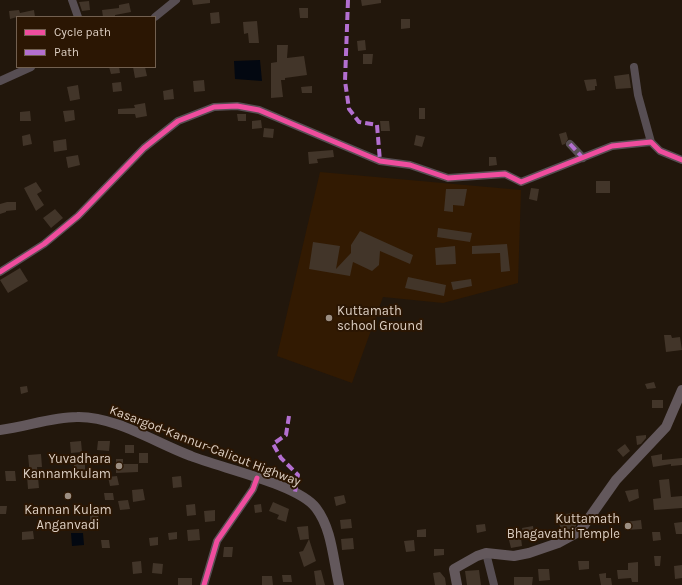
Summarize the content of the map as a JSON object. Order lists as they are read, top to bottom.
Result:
{
  "streets": {
    "main road": ["Kasargod-Kannur-Calicut Highway"]
  },
  "places": [
    "Kuttamath school Ground",
    "Yuvadhara Kannamkulam",
    "Kannan Kulam Anganvadi",
    "Kuttamath Bhagavathi Temple"
  ],
  "legend": ["Cycle path", "Path"]
}
